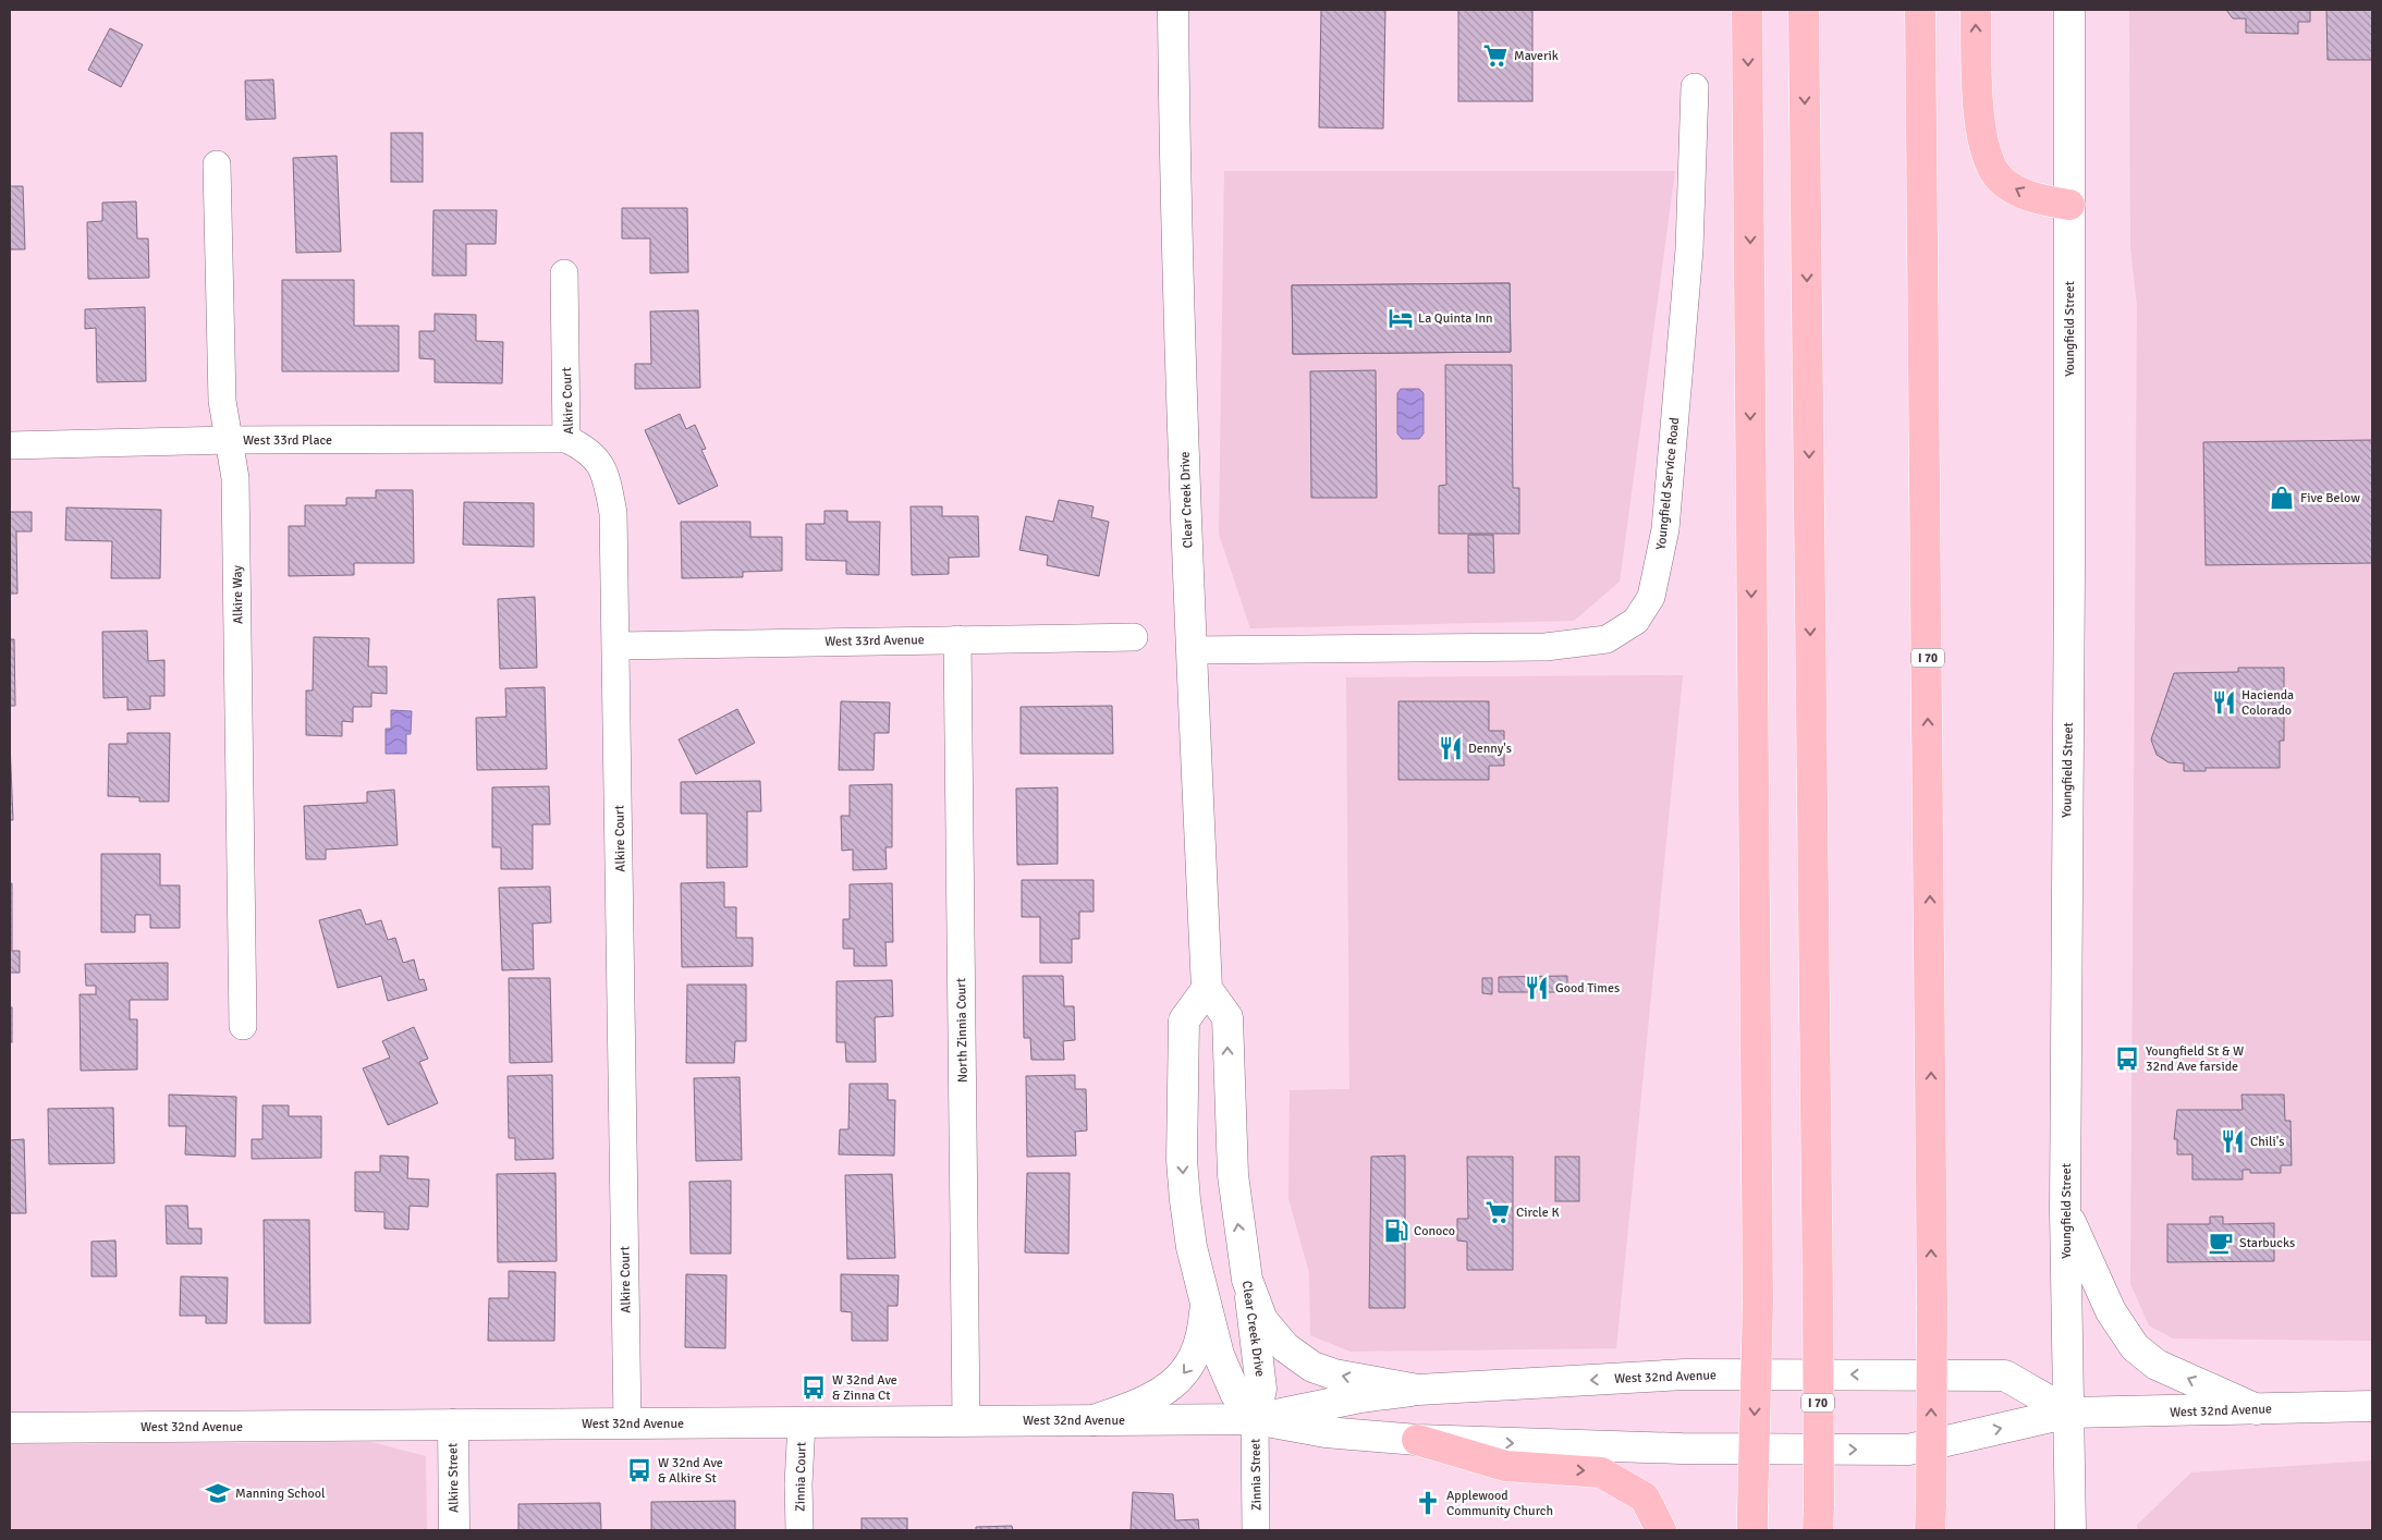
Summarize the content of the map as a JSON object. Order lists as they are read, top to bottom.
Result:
{
  "streets": {
    "highway": ["I 70"],
    "main road": [
      "Youngfield Street",
      "Clear Creek Drive",
      "West 32nd Avenue",
      "Alkire Street"
    ],
    "street": [
      "Alkire Court",
      "West 33rd Place",
      "Youngfield Service Road",
      "Alkire Way",
      "West 33rd Avenue",
      "North Zinnia Court",
      "Zinnia Street",
      "Zinnia Court"
    ]
  },
  "crossings": [
    ["Youngfield Street", "West 32nd Avenue"],
    ["Alkire Court", "West 33rd Place"],
    ["Alkire Court", "West 33rd Avenue"],
    ["Alkire Court", "West 32nd Avenue"],
    ["West 33rd Place", "Alkire Way"],
    ["Youngfield Service Road", "Clear Creek Drive"],
    ["Clear Creek Drive", "West 32nd Avenue"],
    ["Clear Creek Drive", "Zinnia Street"],
    ["West 33rd Avenue", "North Zinnia Court"],
    ["North Zinnia Court", "West 32nd Avenue"],
    ["West 32nd Avenue", "Zinnia Street"],
    ["West 32nd Avenue", "Zinnia Court"],
    ["West 32nd Avenue", "Alkire Street"]
  ],
  "places": {
    "supermarket": ["Maverik", "Circle K"],
    "hotel": ["La Quinta Inn"],
    "shop": ["Five Below"],
    "restaurant": [
      "Hacienda Colorado",
      "Denny's",
      "Good Times",
      "Chili's"
    ],
    "bus stop": ["Youngfield St & W 32nd Ave farside", "W 32nd Ave & Zinna Ct", "W 32nd Ave & Alkire St"],
    "fuel station": ["Conoco"],
    "cafe": ["Starbucks"],
    "school or university": ["Manning School"],
    "church": ["Applewood Community Church"]
  }
}
